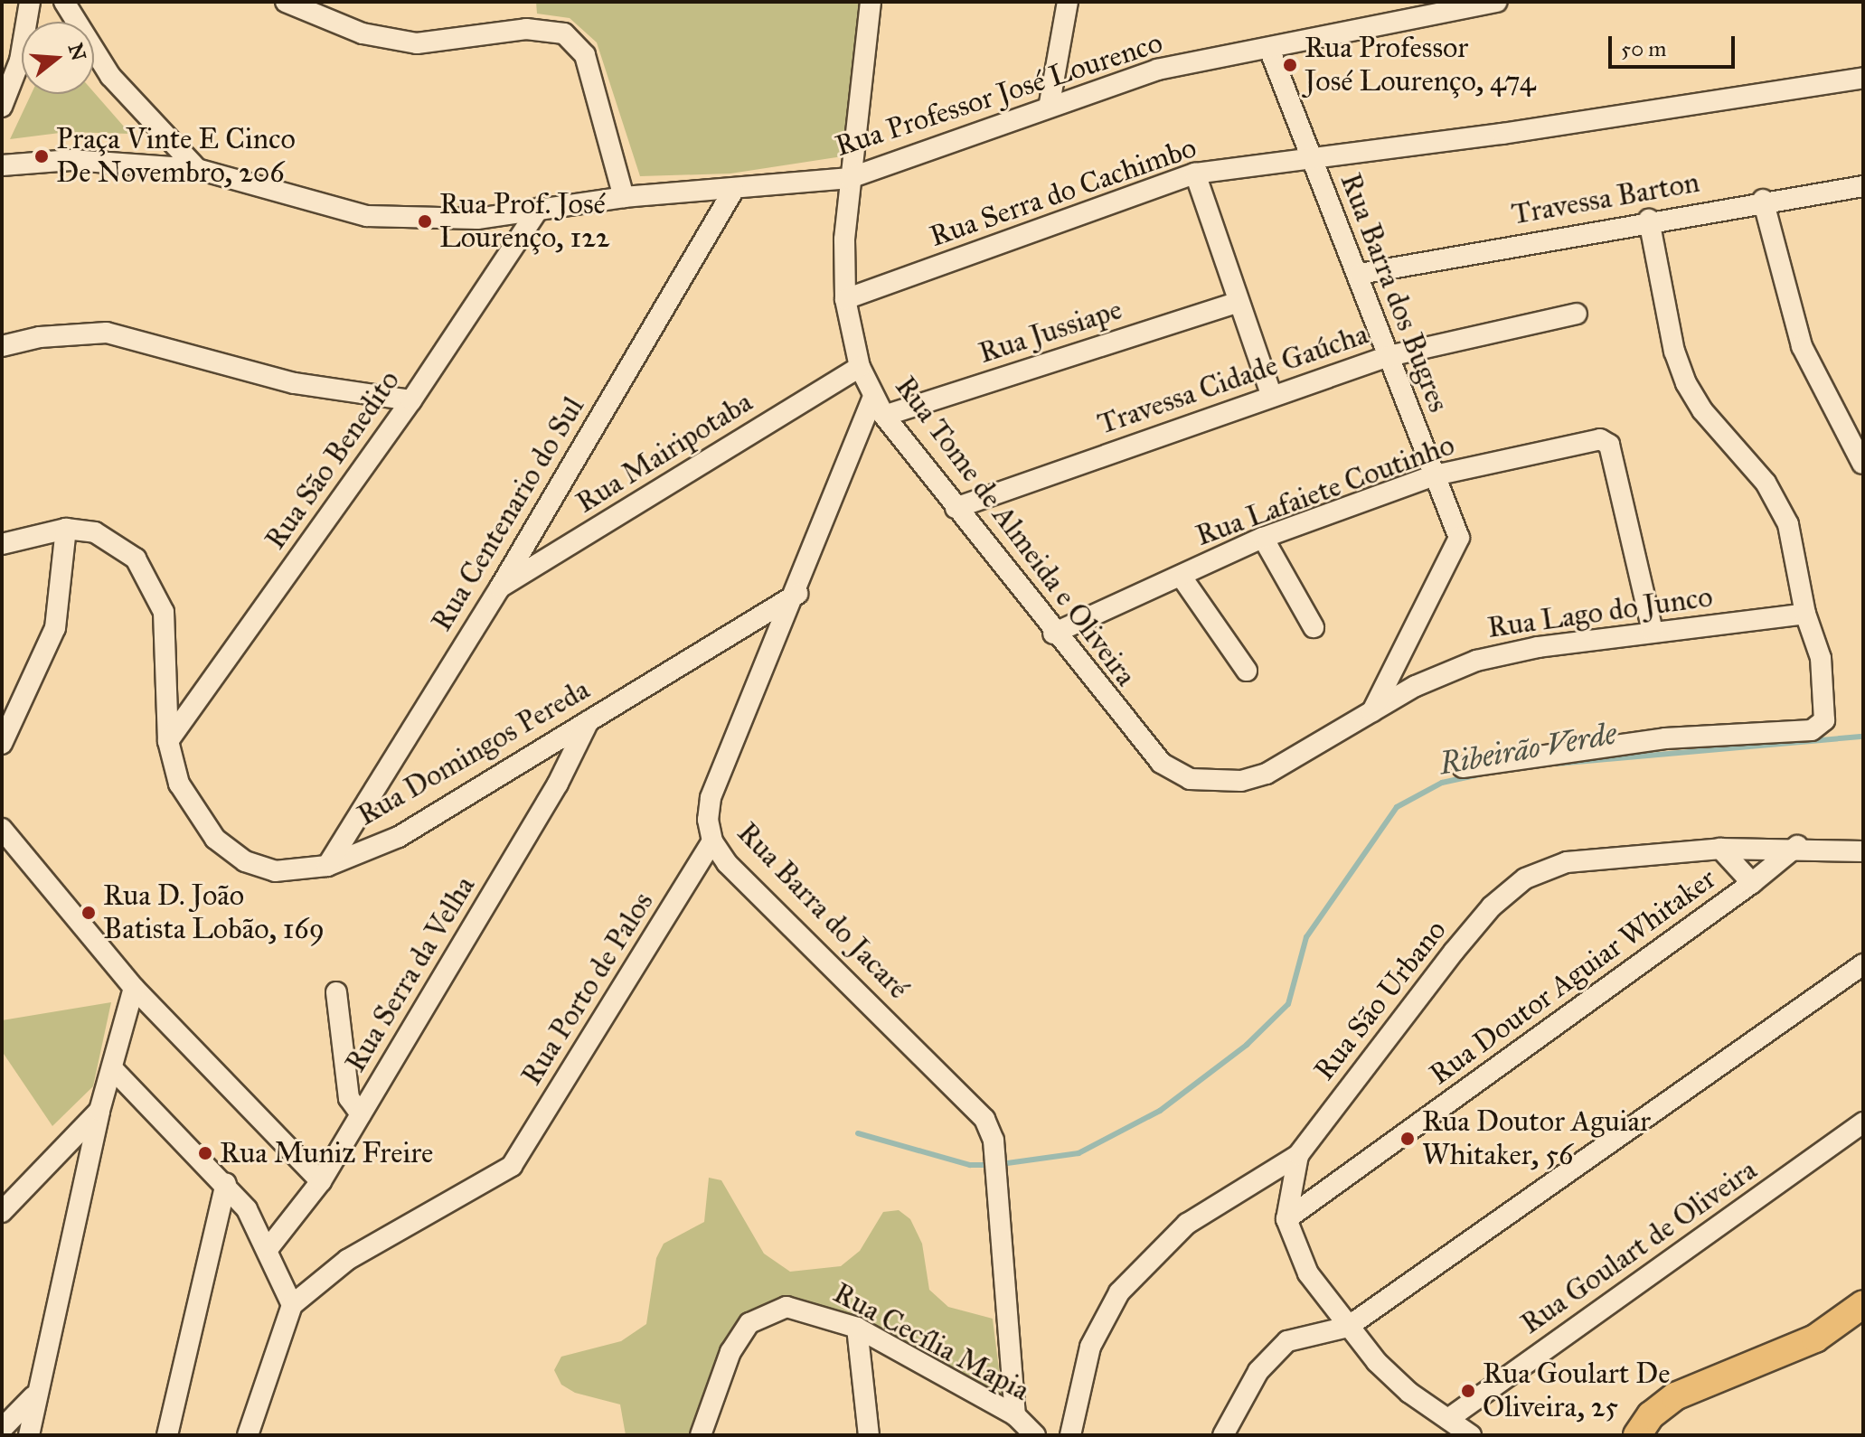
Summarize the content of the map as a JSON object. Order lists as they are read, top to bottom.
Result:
{
  "streets": {
    "street": [
      "Rua Professor José Lourenco",
      "Rua Serra do Cachimbo",
      "Travessa Barton",
      "Rua Barra dos Bugres",
      "Rua Jussiape",
      "Travessa Cidade Gaúcha",
      "Rua Mairipotaba",
      "Rua São Benedito",
      "Rua Lafaiete Coutinho",
      "Rua Centenario do Sul",
      "Rua Tome de Almeida e Oliveira",
      "Rua Lago do Junco",
      "Rua Domingos Pereda",
      "Rua Barra do Jacaré",
      "Rua Serra da Velha",
      "Rua Doutor Aguiar Whitaker",
      "Rua Porto de Palos",
      "Rua São Urbano",
      "Rua Goulart de Oliveira",
      "Rua Cecília Mapia"
    ]
  },
  "crossings": [
    ["Rua Professor José Lourenco", "Rua Barra dos Bugres"],
    ["Rua Professor José Lourenco", "Rua São Benedito"],
    ["Rua Professor José Lourenco", "Rua Centenario do Sul"],
    ["Rua Professor José Lourenco", "Rua Tome de Almeida e Oliveira"],
    ["Rua Serra do Cachimbo", "Rua Barra dos Bugres"],
    ["Rua Serra do Cachimbo", "Rua Tome de Almeida e Oliveira"],
    ["Travessa Barton", "Rua Barra dos Bugres"],
    ["Rua Barra dos Bugres", "Travessa Cidade Gaúcha"],
    ["Rua Barra dos Bugres", "Rua Lafaiete Coutinho"],
    ["Rua Barra dos Bugres", "Rua Tome de Almeida e Oliveira"],
    ["Rua Barra dos Bugres", "Rua Lago do Junco"],
    ["Rua Jussiape", "Rua Tome de Almeida e Oliveira"],
    ["Travessa Cidade Gaúcha", "Rua Tome de Almeida e Oliveira"],
    ["Rua Mairipotaba", "Rua Centenario do Sul"],
    ["Rua Mairipotaba", "Rua Tome de Almeida e Oliveira"],
    ["Rua São Benedito", "Rua Domingos Pereda"],
    ["Rua Lafaiete Coutinho", "Rua Tome de Almeida e Oliveira"],
    ["Rua Lafaiete Coutinho", "Rua Lago do Junco"],
    ["Rua Centenario do Sul", "Rua Domingos Pereda"],
    ["Rua Tome de Almeida e Oliveira", "Rua Lago do Junco"],
    ["Rua Tome de Almeida e Oliveira", "Rua Barra do Jacaré"],
    ["Rua Domingos Pereda", "Rua Barra do Jacaré"],
    ["Rua Domingos Pereda", "Rua Serra da Velha"],
    ["Rua Barra do Jacaré", "Rua Porto de Palos"],
    ["Rua Barra do Jacaré", "Rua Cecília Mapia"],
    ["Rua Doutor Aguiar Whitaker", "Rua São Urbano"],
    ["Rua São Urbano", "Rua Goulart de Oliveira"]
  ],
  "water": ["Ribeirão Verde"],
  "places": [
    "Rua Professor José Lourenço, 474",
    "Praça Vinte E Cinco De Novembro, 206",
    "Rua Prof. José Lourenço, 122",
    "Rua D. João Batista Lobão, 169",
    "Rua Doutor Aguiar Whitaker, 56",
    "Rua Muniz Freire",
    "Rua Goulart De Oliveira, 25"
  ],
  "scale_bar": "50 m",
  "north": "right"
}
